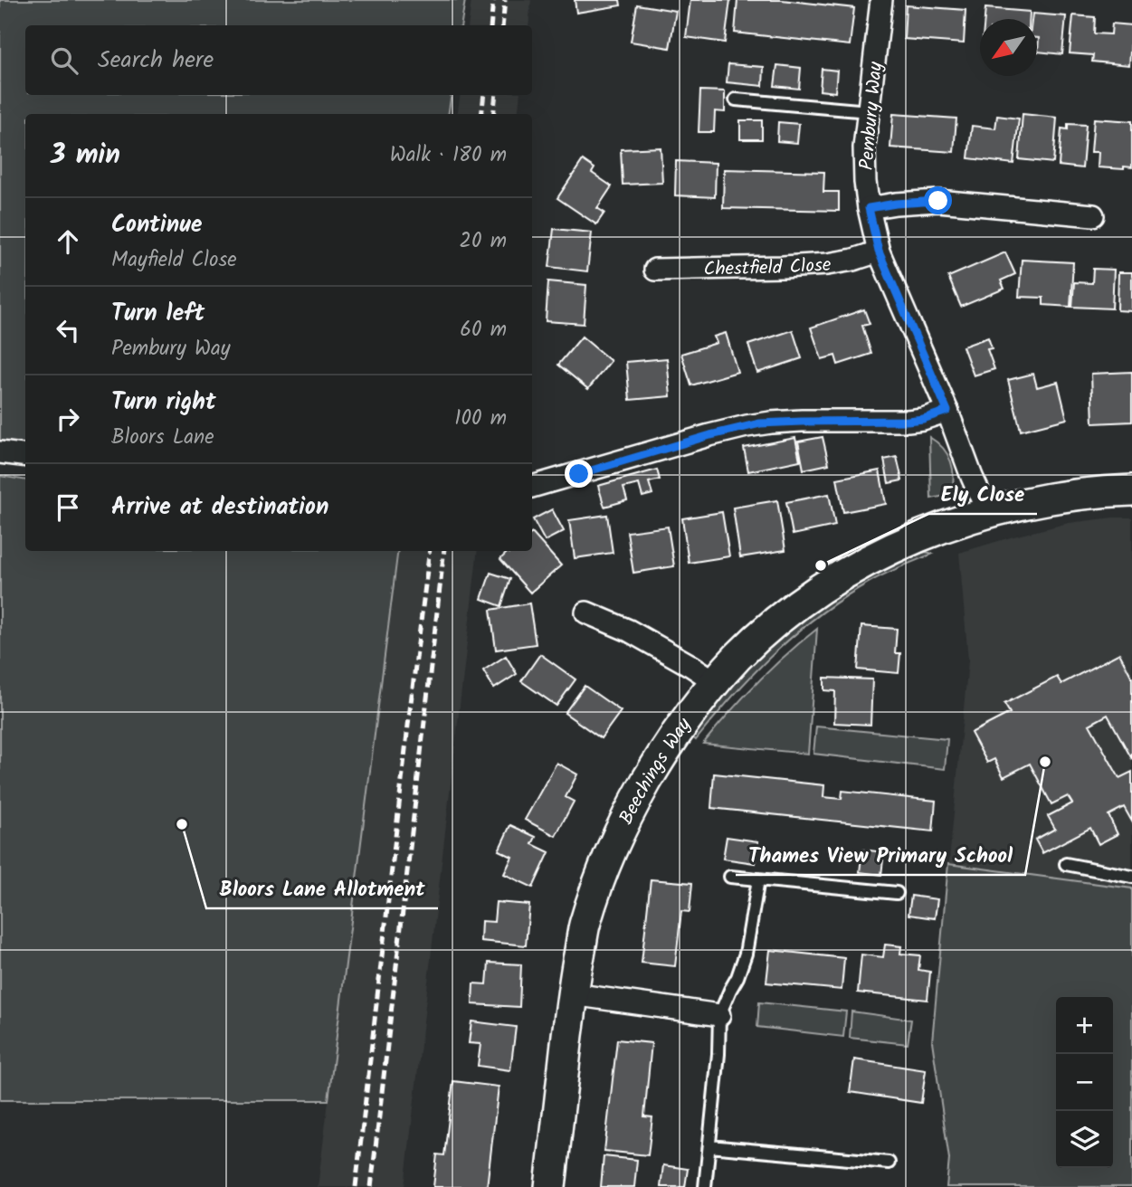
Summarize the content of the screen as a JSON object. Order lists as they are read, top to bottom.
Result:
{
  "streets": {
    "street": ["Pembury Way", "Chestfield Close", "Beechings Way"]
  },
  "crossings": [
    ["Pembury Way", "Chestfield Close"],
    ["Pembury Way", "Beechings Way"]
  ],
  "places": ["Ely Close", "Thames View Primary School", "Bloors Lane Allotment"],
  "north": "bottom left",
  "page": {
    "search": "Search here",
    "heading": ["3 min", "Walk · 180 m"],
    "list": [
      ["Continue", "Mayfield Close", "20 m"],
      ["Turn left", "Pembury Way", "60 m"],
      ["Turn right", "Bloors Lane", "100 m"],
      "Arrive at destination"
    ],
    "map_buttons": ["+", "−"]
  }
}
